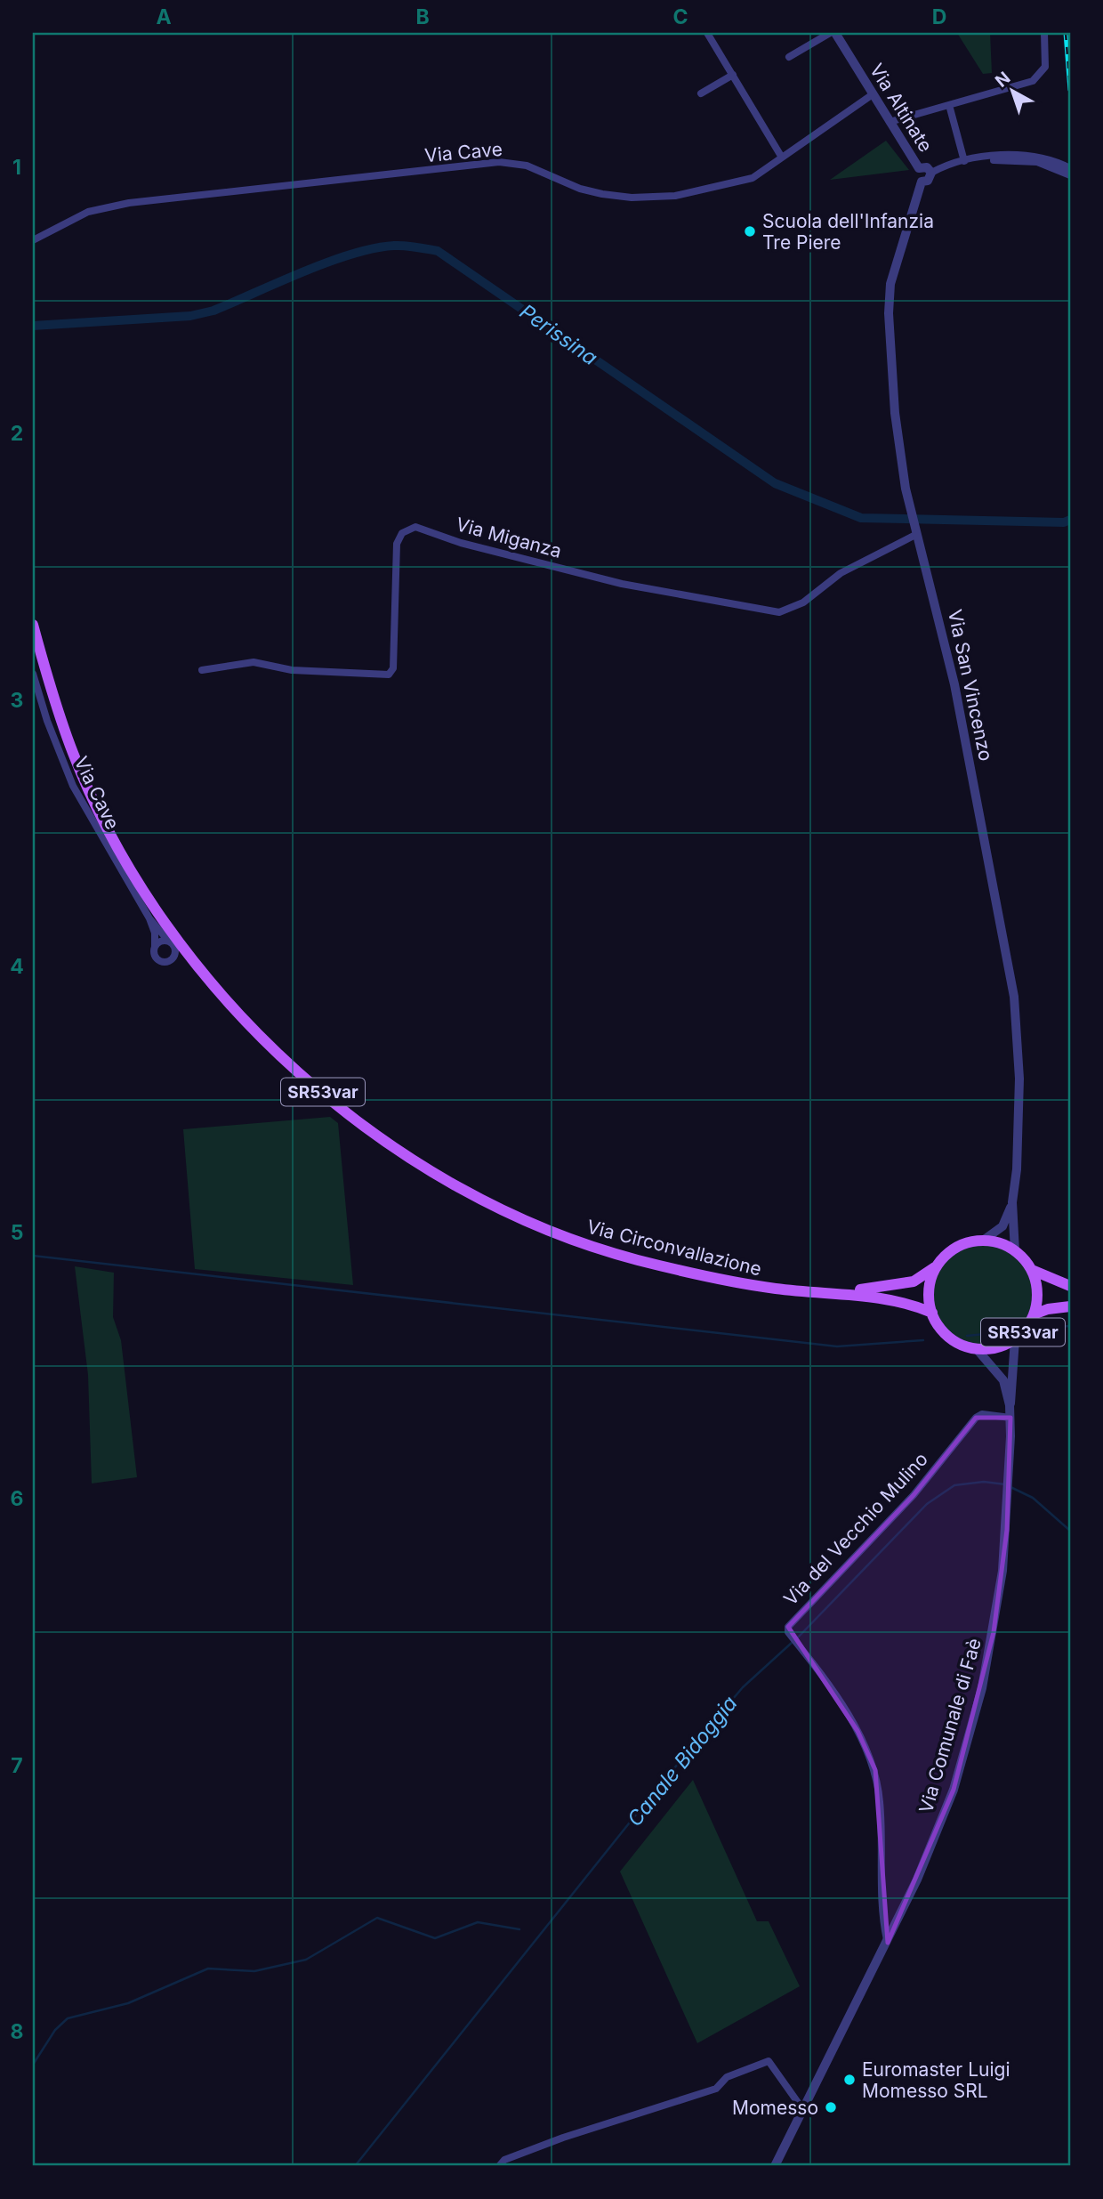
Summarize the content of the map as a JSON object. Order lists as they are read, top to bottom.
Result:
{
  "streets": {
    "main road": ["SR53var", "Via Circonvallazione"],
    "street": [
      "Via Altinate",
      "Via Cave",
      "Via Miganza",
      "Via San Vincenzo",
      "Via del Vecchio Mulino",
      "Via Comunale di Faè"
    ]
  },
  "crossings": [
    ["Via Altinate", "Via Cave"],
    ["Via Altinate", "Via San Vincenzo"],
    ["Via Miganza", "Via San Vincenzo"],
    ["Via San Vincenzo", "SR53var"],
    ["Via San Vincenzo", "Via Circonvallazione"],
    ["Via San Vincenzo", "Via Comunale di Faè"],
    ["SR53var", "Via Circonvallazione"],
    ["SR53var", "Via Comunale di Faè"],
    ["Via Circonvallazione", "Via Comunale di Faè"],
    ["Via del Vecchio Mulino", "Via Comunale di Faè"]
  ],
  "water": ["Perissina", "Canale Bidoggia"],
  "places": ["Scuola dell'Infanzia Tre Piere", "Euromaster Luigi Momesso SRL", "Momesso"],
  "north": "top left",
  "grid": {
    "columns": [
      "A",
      "B",
      "C",
      "D"
    ],
    "rows": [
      "1",
      "2",
      "3",
      "4",
      "5",
      "6",
      "7",
      "8"
    ]
  }
}
